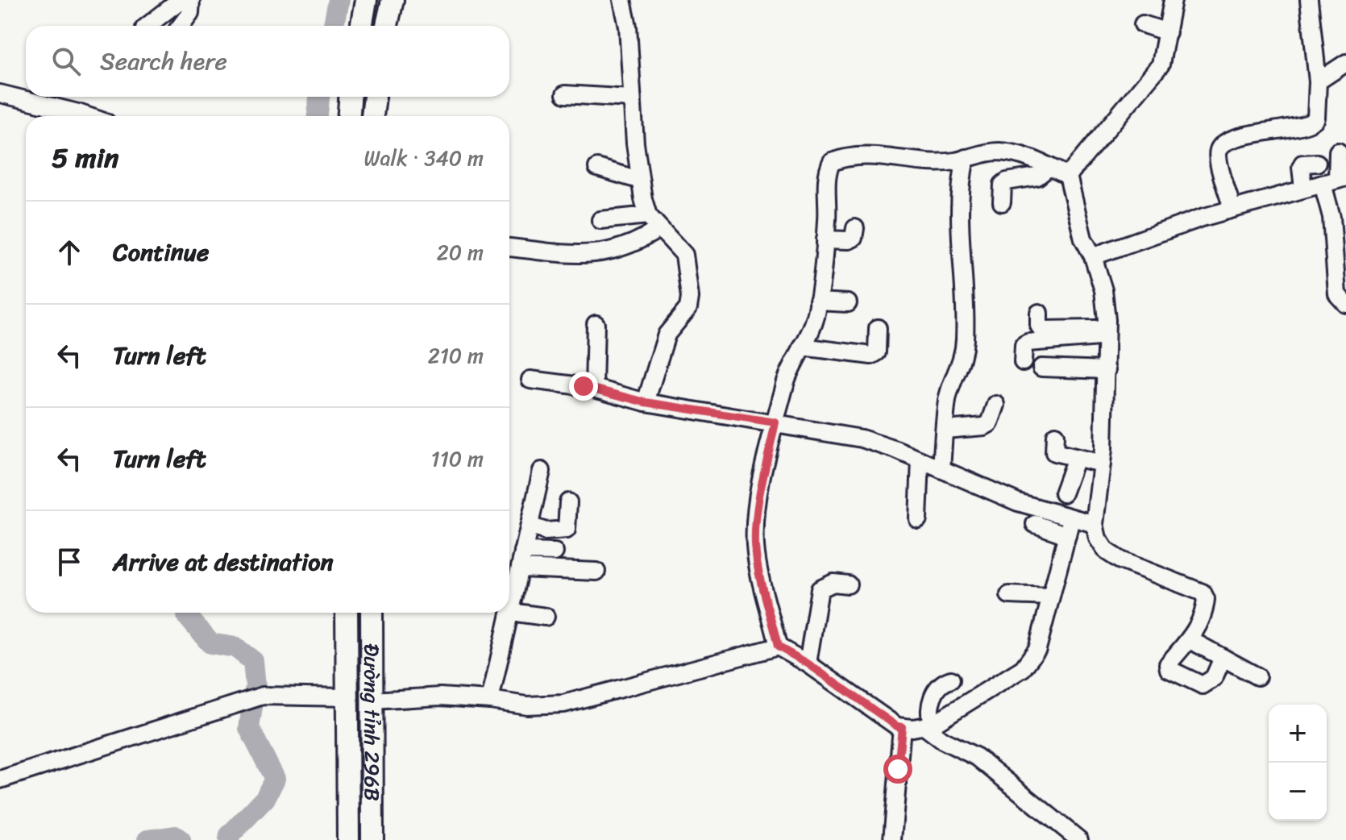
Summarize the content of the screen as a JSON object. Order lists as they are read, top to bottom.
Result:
{
  "streets": {
    "main road": ["Đường tỉnh 296B"]
  },
  "page": {
    "search": "Search here",
    "heading": ["5 min", "Walk · 340 m"],
    "list": [
      ["Continue", "20 m"],
      ["Turn left", "210 m"],
      ["Turn left", "110 m"],
      "Arrive at destination"
    ],
    "map_buttons": ["+", "−"]
  }
}
